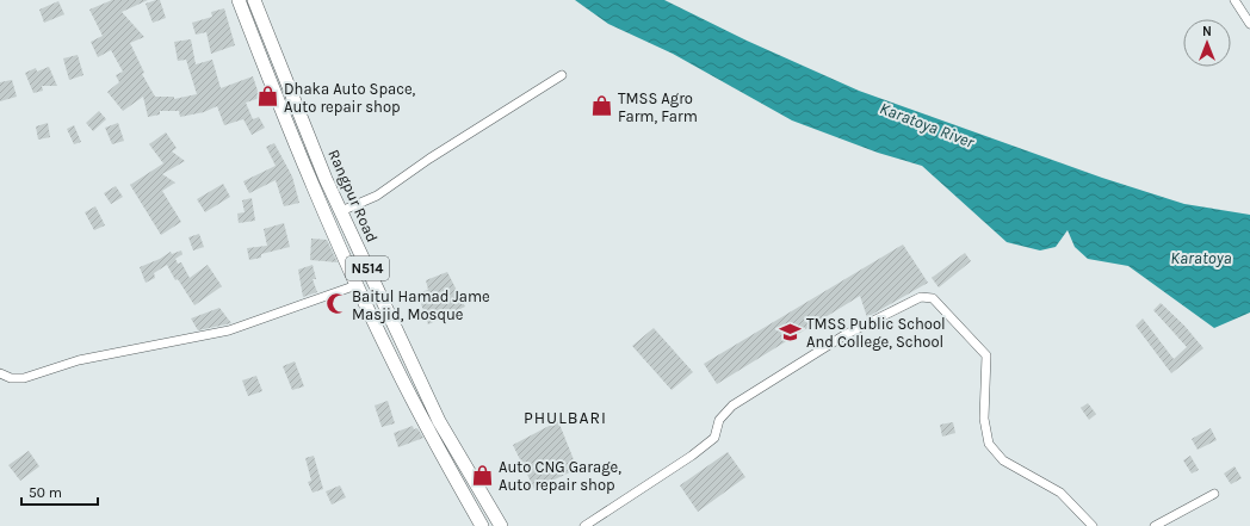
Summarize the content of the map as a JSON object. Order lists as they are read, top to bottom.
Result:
{
  "streets": {
    "highway": ["Rangpur Road", "N514"]
  },
  "districts": ["PHULBARI"],
  "water": ["Karatoya River", "Karatoya"],
  "places": {
    "shop": ["Dhaka Auto Space, Auto repair shop", "TMSS Agro Farm, Farm", "Auto CNG Garage, Auto repair shop"],
    "mosque": ["Baitul Hamad Jame Masjid, Mosque"],
    "school or university": ["TMSS Public School And College, School"]
  },
  "scale_bar": "50 m",
  "north": "top"
}
